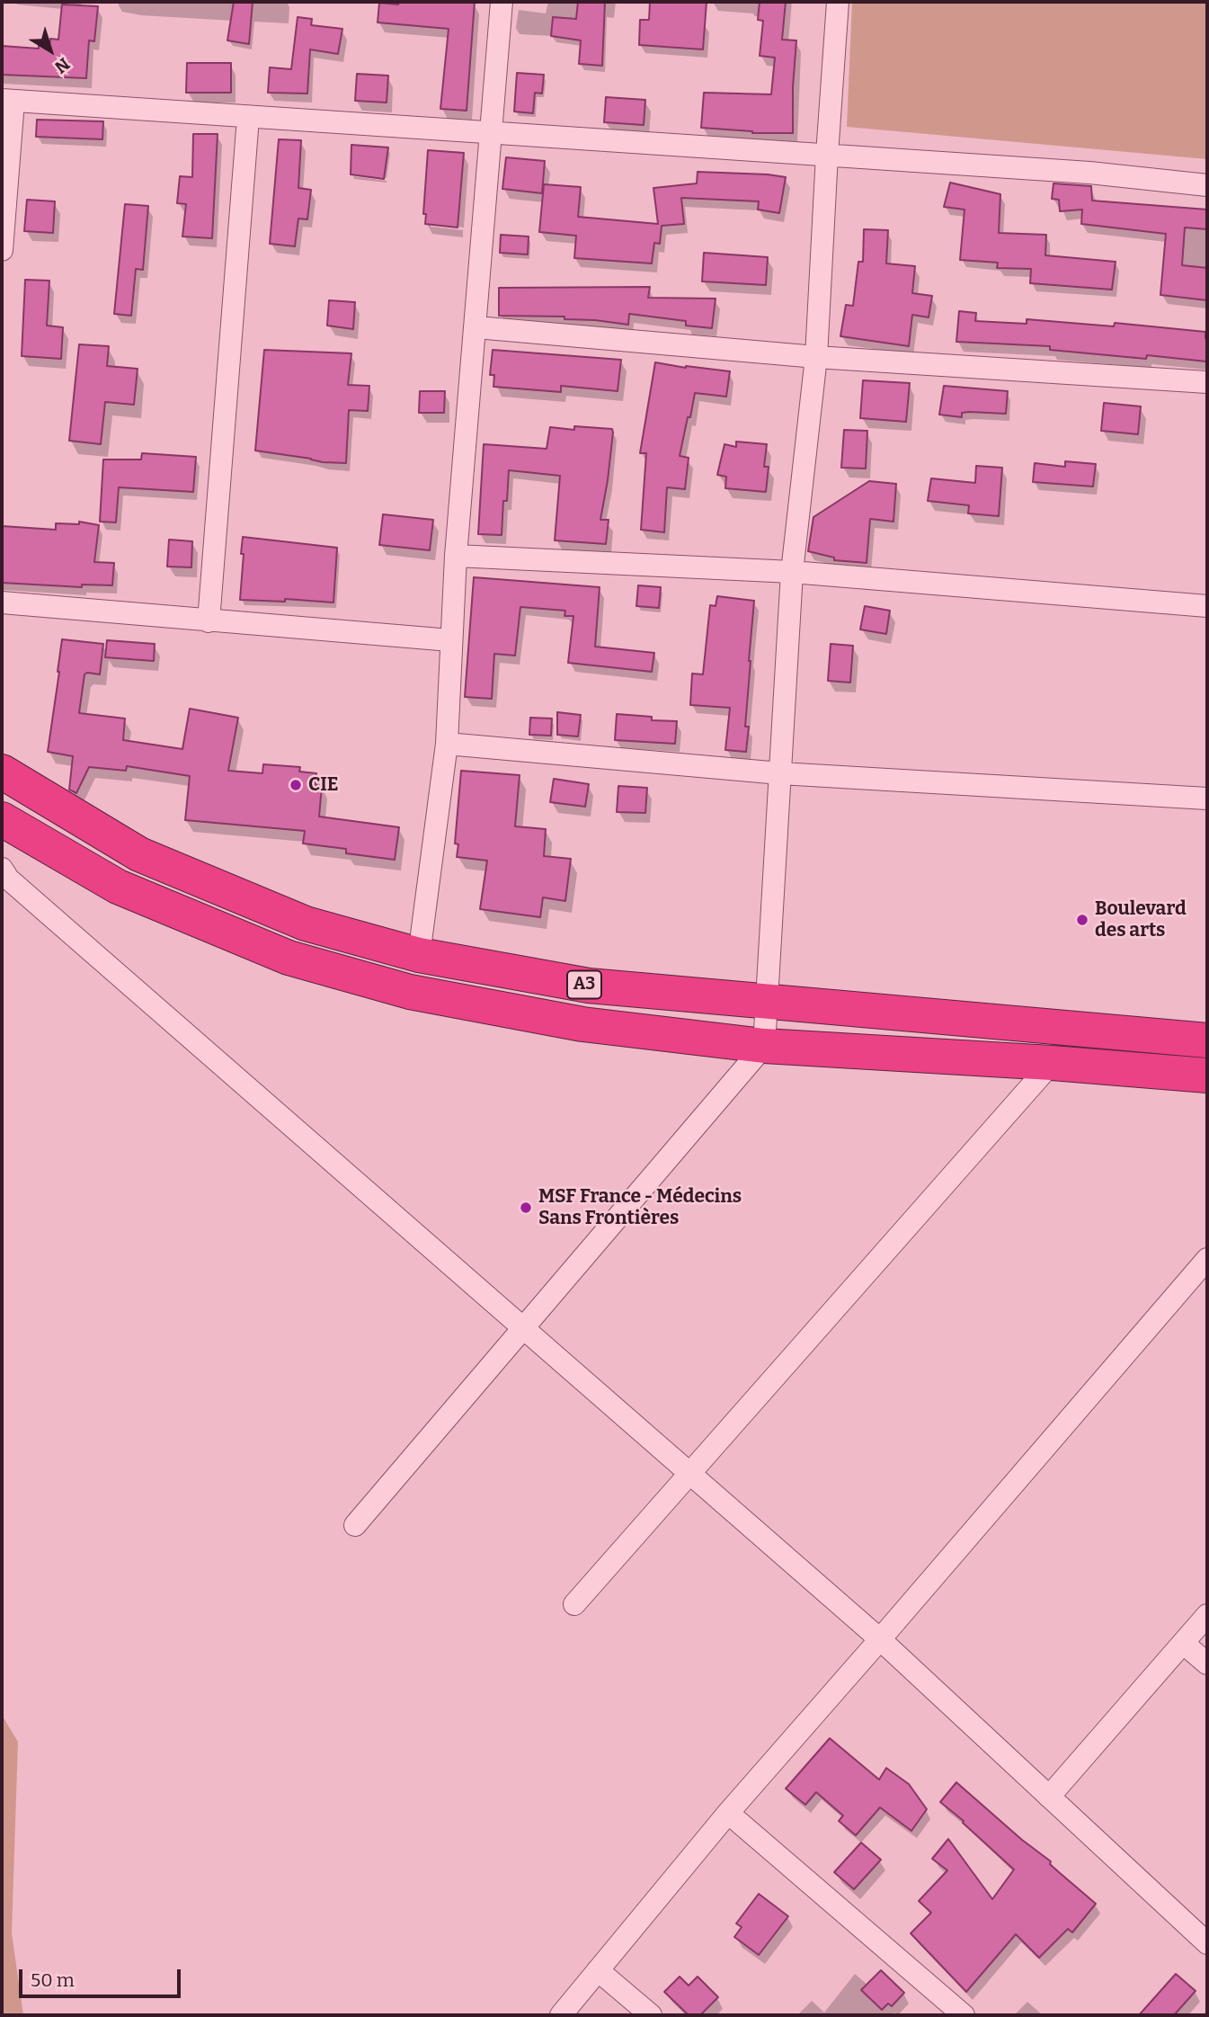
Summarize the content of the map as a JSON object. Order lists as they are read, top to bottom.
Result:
{
  "streets": {
    "highway": ["A3"]
  },
  "places": ["CIE", "Boulevard des arts", "MSF France - Médecins Sans Frontières"],
  "scale_bar": "50 m",
  "north": "bottom right"
}
